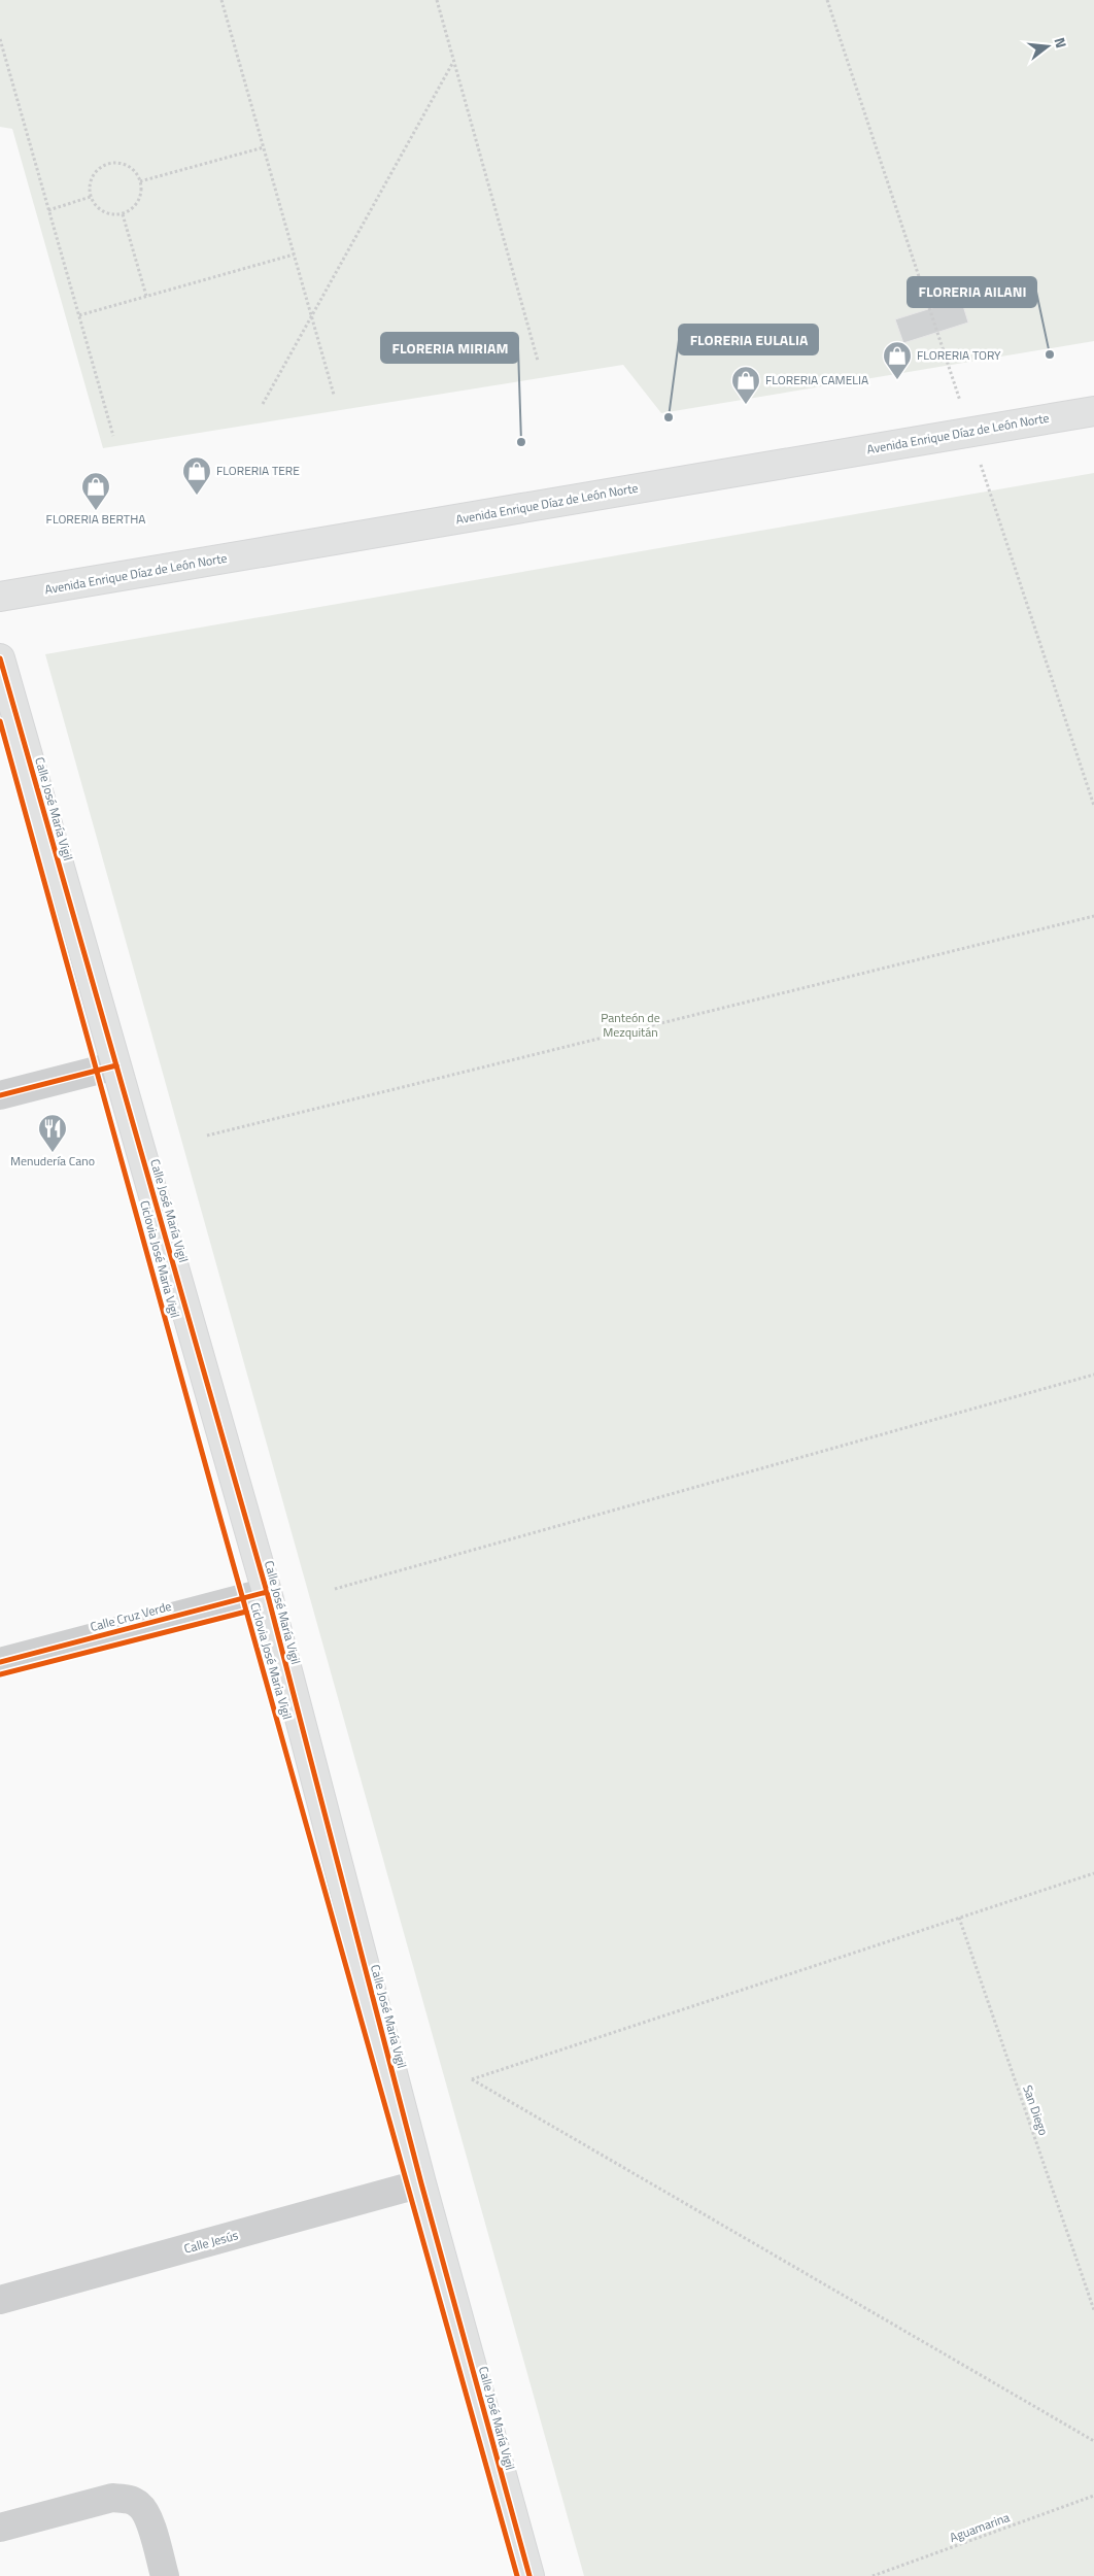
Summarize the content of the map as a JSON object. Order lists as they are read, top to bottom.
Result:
{
  "streets": {
    "street": [
      "Avenida Enrique Díaz de León Norte",
      "Calle José María Vigil",
      "Calle Cruz Verde",
      "Calle Jesús"
    ],
    "path": ["San Diego", "Aguamarina"],
    "cycle path": ["Ciclovia José Maria Vigil"]
  },
  "crossings": [
    ["Calle José María Vigil", "Calle Cruz Verde"],
    ["Calle José María Vigil", "Calle Jesús"]
  ],
  "parks": ["Panteón de Mezquitán"],
  "places": {
    "other": ["FLORERIA AILANI", "FLORERIA EULALIA", "FLORERIA MIRIAM"],
    "shop": [
      "FLORERIA TORY",
      "FLORERIA CAMELIA",
      "FLORERIA TERE",
      "FLORERIA BERTHA"
    ],
    "restaurant": ["Menudería Cano"]
  },
  "north": "right"
}
